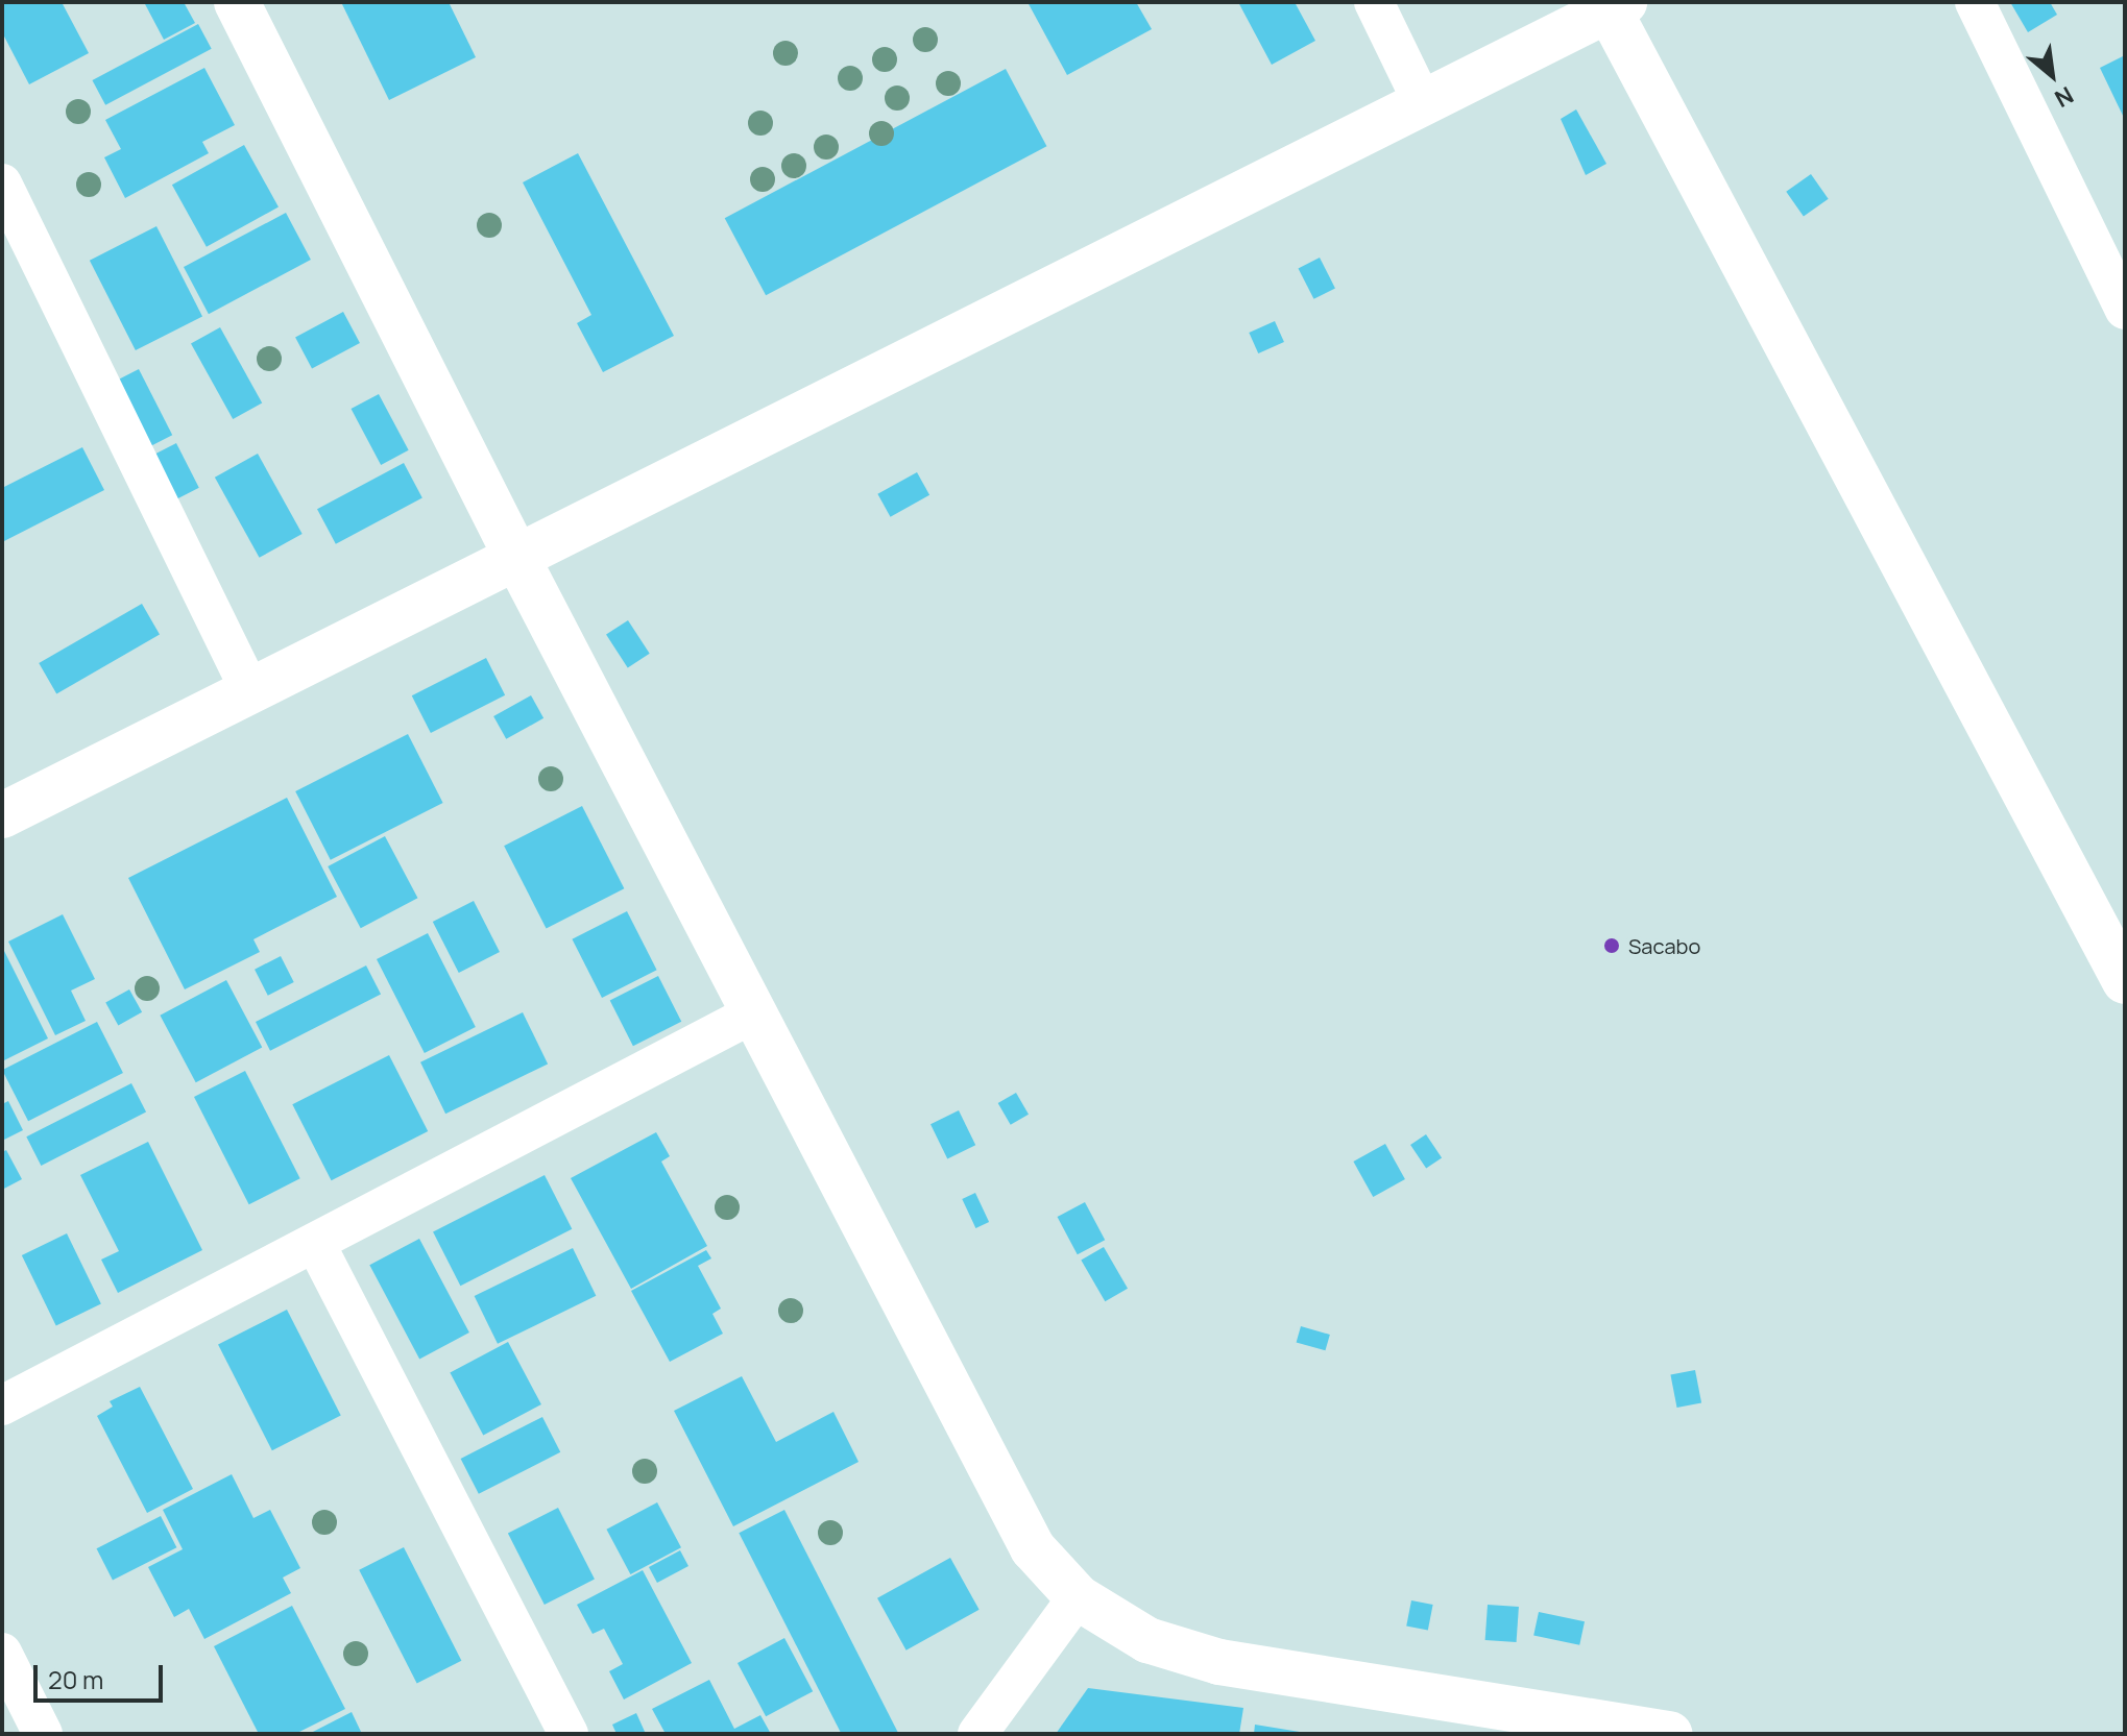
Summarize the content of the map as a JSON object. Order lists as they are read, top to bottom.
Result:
{
  "places": ["Sacabo"],
  "scale_bar": "20 m",
  "north": "bottom right"
}
